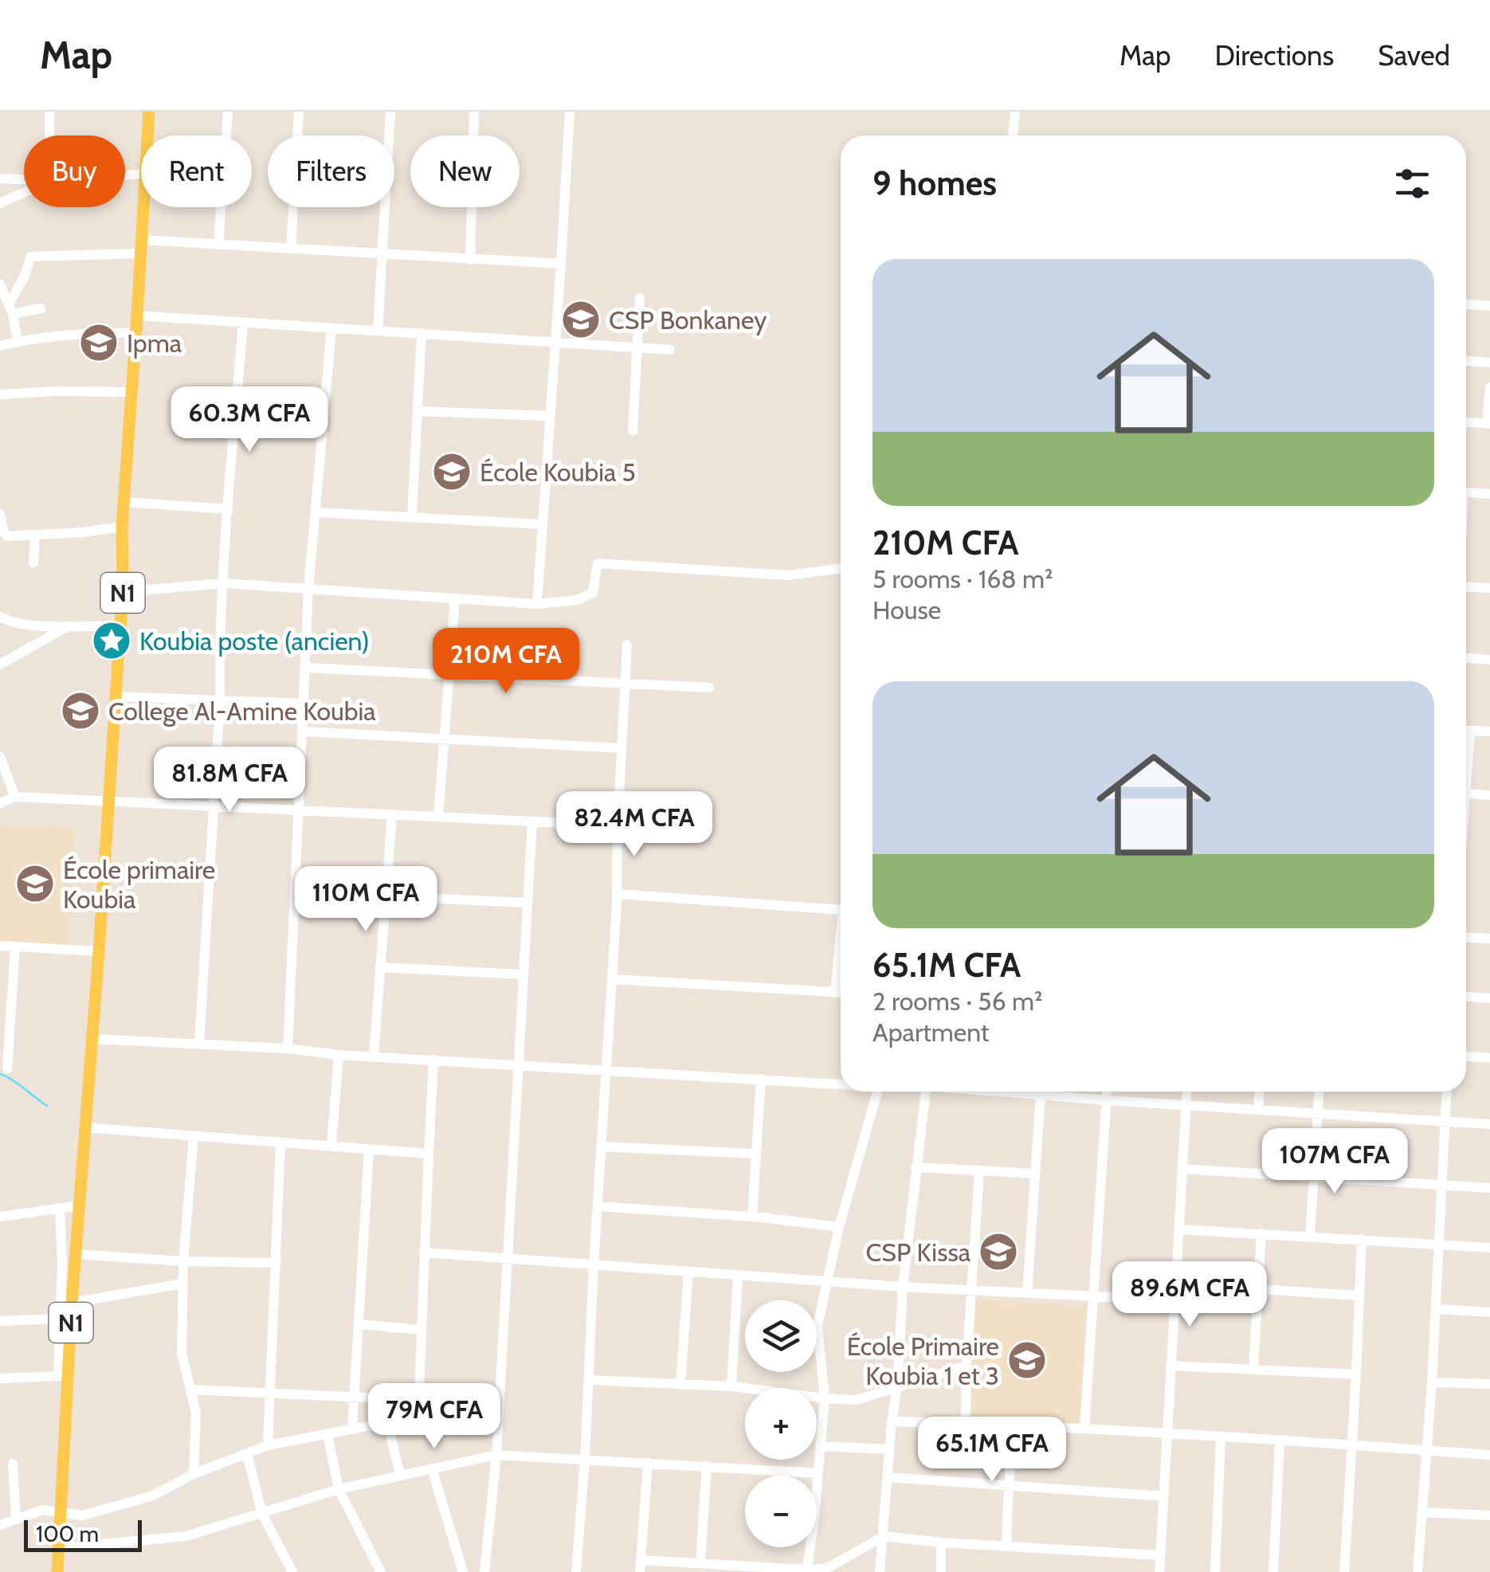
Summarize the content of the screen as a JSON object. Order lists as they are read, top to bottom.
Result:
{
  "streets": {
    "main road": ["N1"]
  },
  "places": {
    "school or university": [
      "CSP Bonkaney",
      "Ipma",
      "École Koubia 5",
      "College Al-Amine Koubia",
      "École primaire Koubia",
      "CSP Kissa",
      "École Primaire Koubia 1 et 3"
    ],
    "place": ["Koubia poste (ancien)"]
  },
  "scale_bar": "100 m",
  "page": {
    "header": "Map",
    "nav": ["Map", "Directions", "Saved"],
    "chip": [
      "Buy",
      "Rent",
      "Filters",
      "New"
    ],
    "heading": "9 homes",
    "list": [
      {
        "name": "210M CFA",
        "note": "5 rooms · 168 m² · House"
      },
      {
        "name": "65.1M CFA",
        "note": "2 rooms · 56 m² · Apartment"
      }
    ],
    "price": [
      "60.3M CFA",
      "210M CFA",
      "81.8M CFA",
      "82.4M CFA",
      "110M CFA",
      "107M CFA",
      "89.6M CFA",
      "79M CFA",
      "65.1M CFA"
    ],
    "map_buttons": ["+", "−"],
    "scale": "100 m"
  }
}
